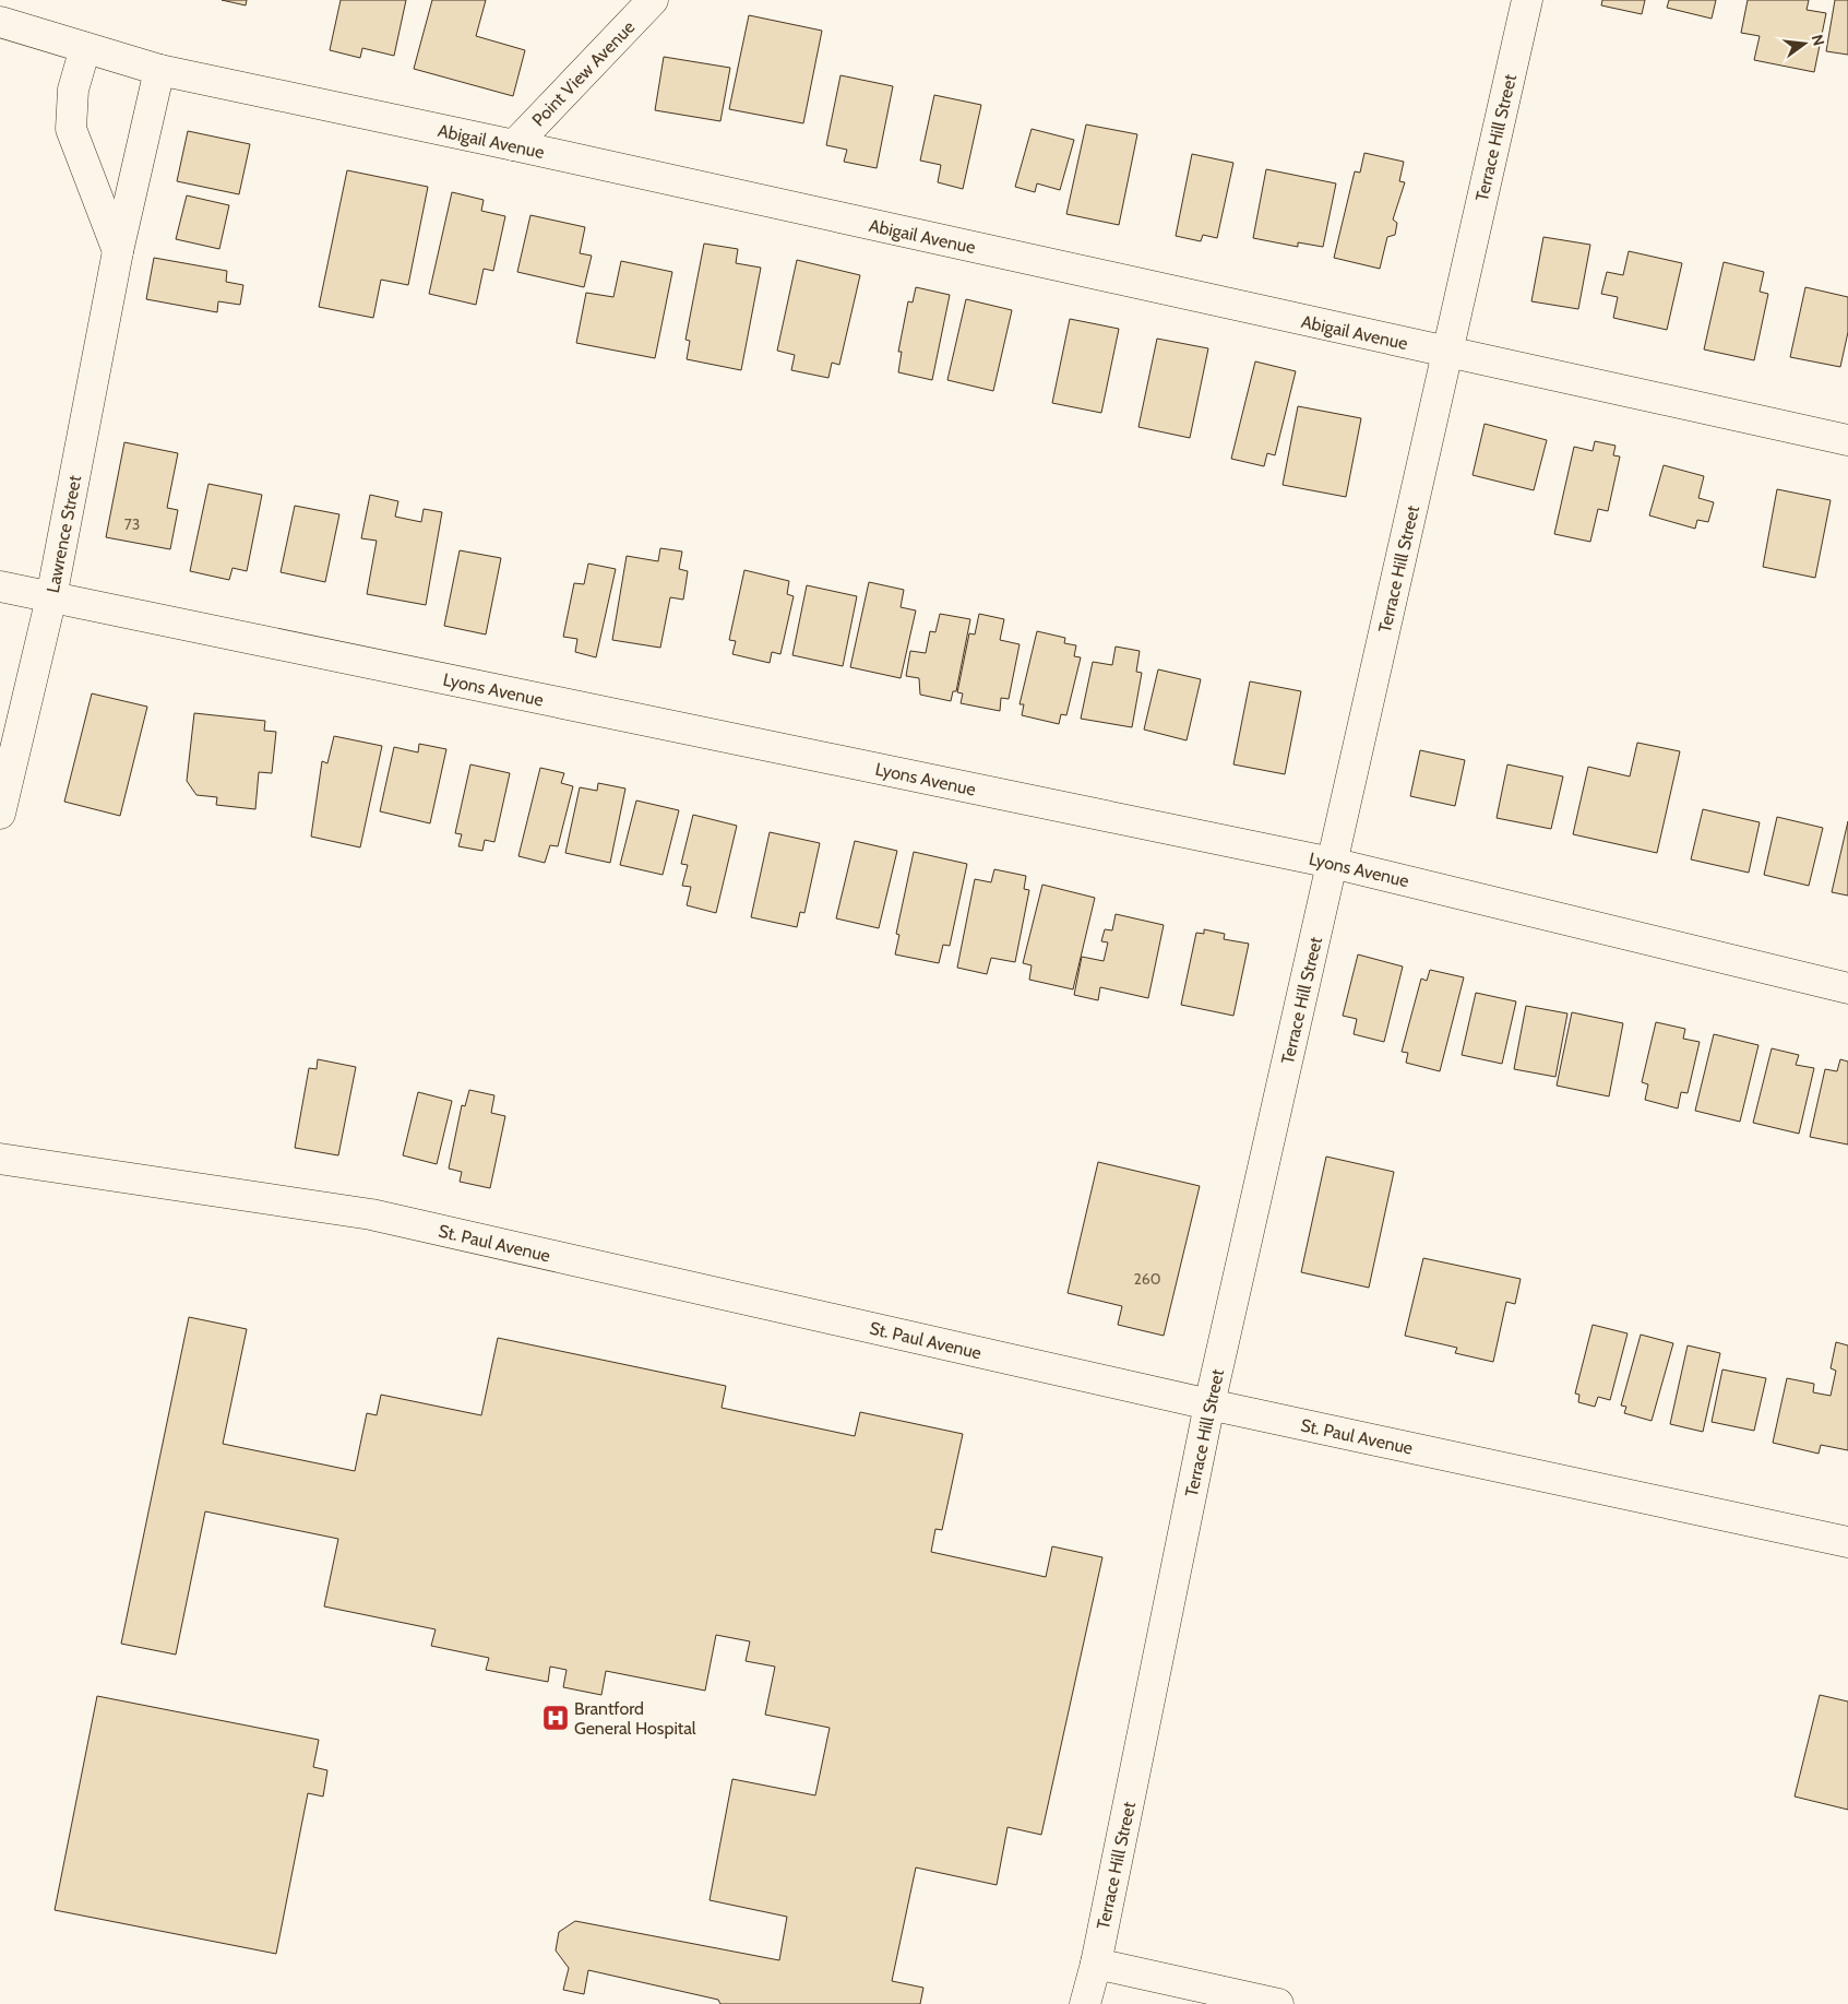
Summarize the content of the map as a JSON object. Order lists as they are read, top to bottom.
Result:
{
  "streets": {
    "street": [
      "Point View Avenue",
      "Terrace Hill Street",
      "Abigail Avenue",
      "Lawrence Street",
      "Lyons Avenue",
      "St. Paul Avenue"
    ]
  },
  "crossings": [
    ["Point View Avenue", "Abigail Avenue"],
    ["Terrace Hill Street", "Abigail Avenue"],
    ["Terrace Hill Street", "Lyons Avenue"],
    ["Terrace Hill Street", "St. Paul Avenue"],
    ["Abigail Avenue", "Lawrence Street"],
    ["Lawrence Street", "Lyons Avenue"]
  ],
  "places": {
    "hospital": ["Brantford General Hospital"]
  },
  "house_numbers": ["73", "260"],
  "north": "right"
}
